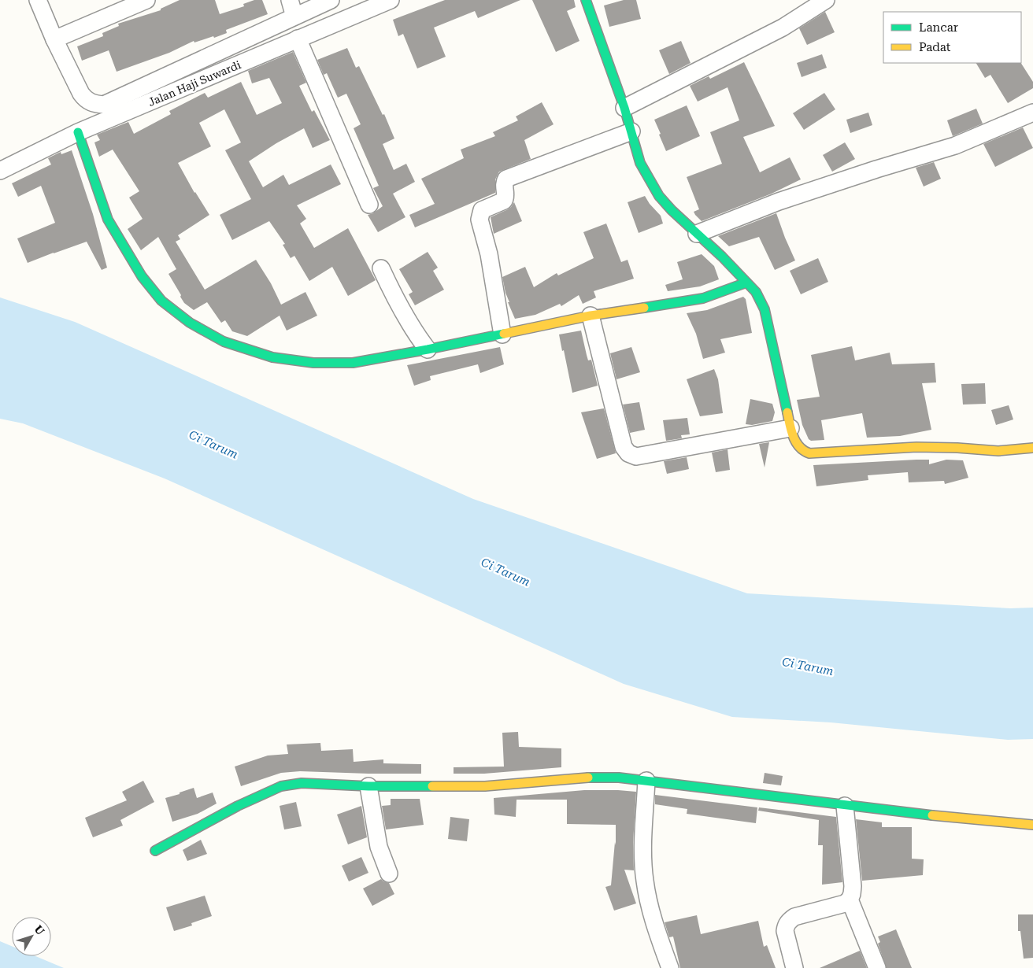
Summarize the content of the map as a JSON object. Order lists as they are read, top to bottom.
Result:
{
  "streets": {
    "street": ["Jalan Haji Suwardi"]
  },
  "water": ["Ci Tarum"],
  "legend": ["Lancar", "Padat"],
  "north": "top right"
}
